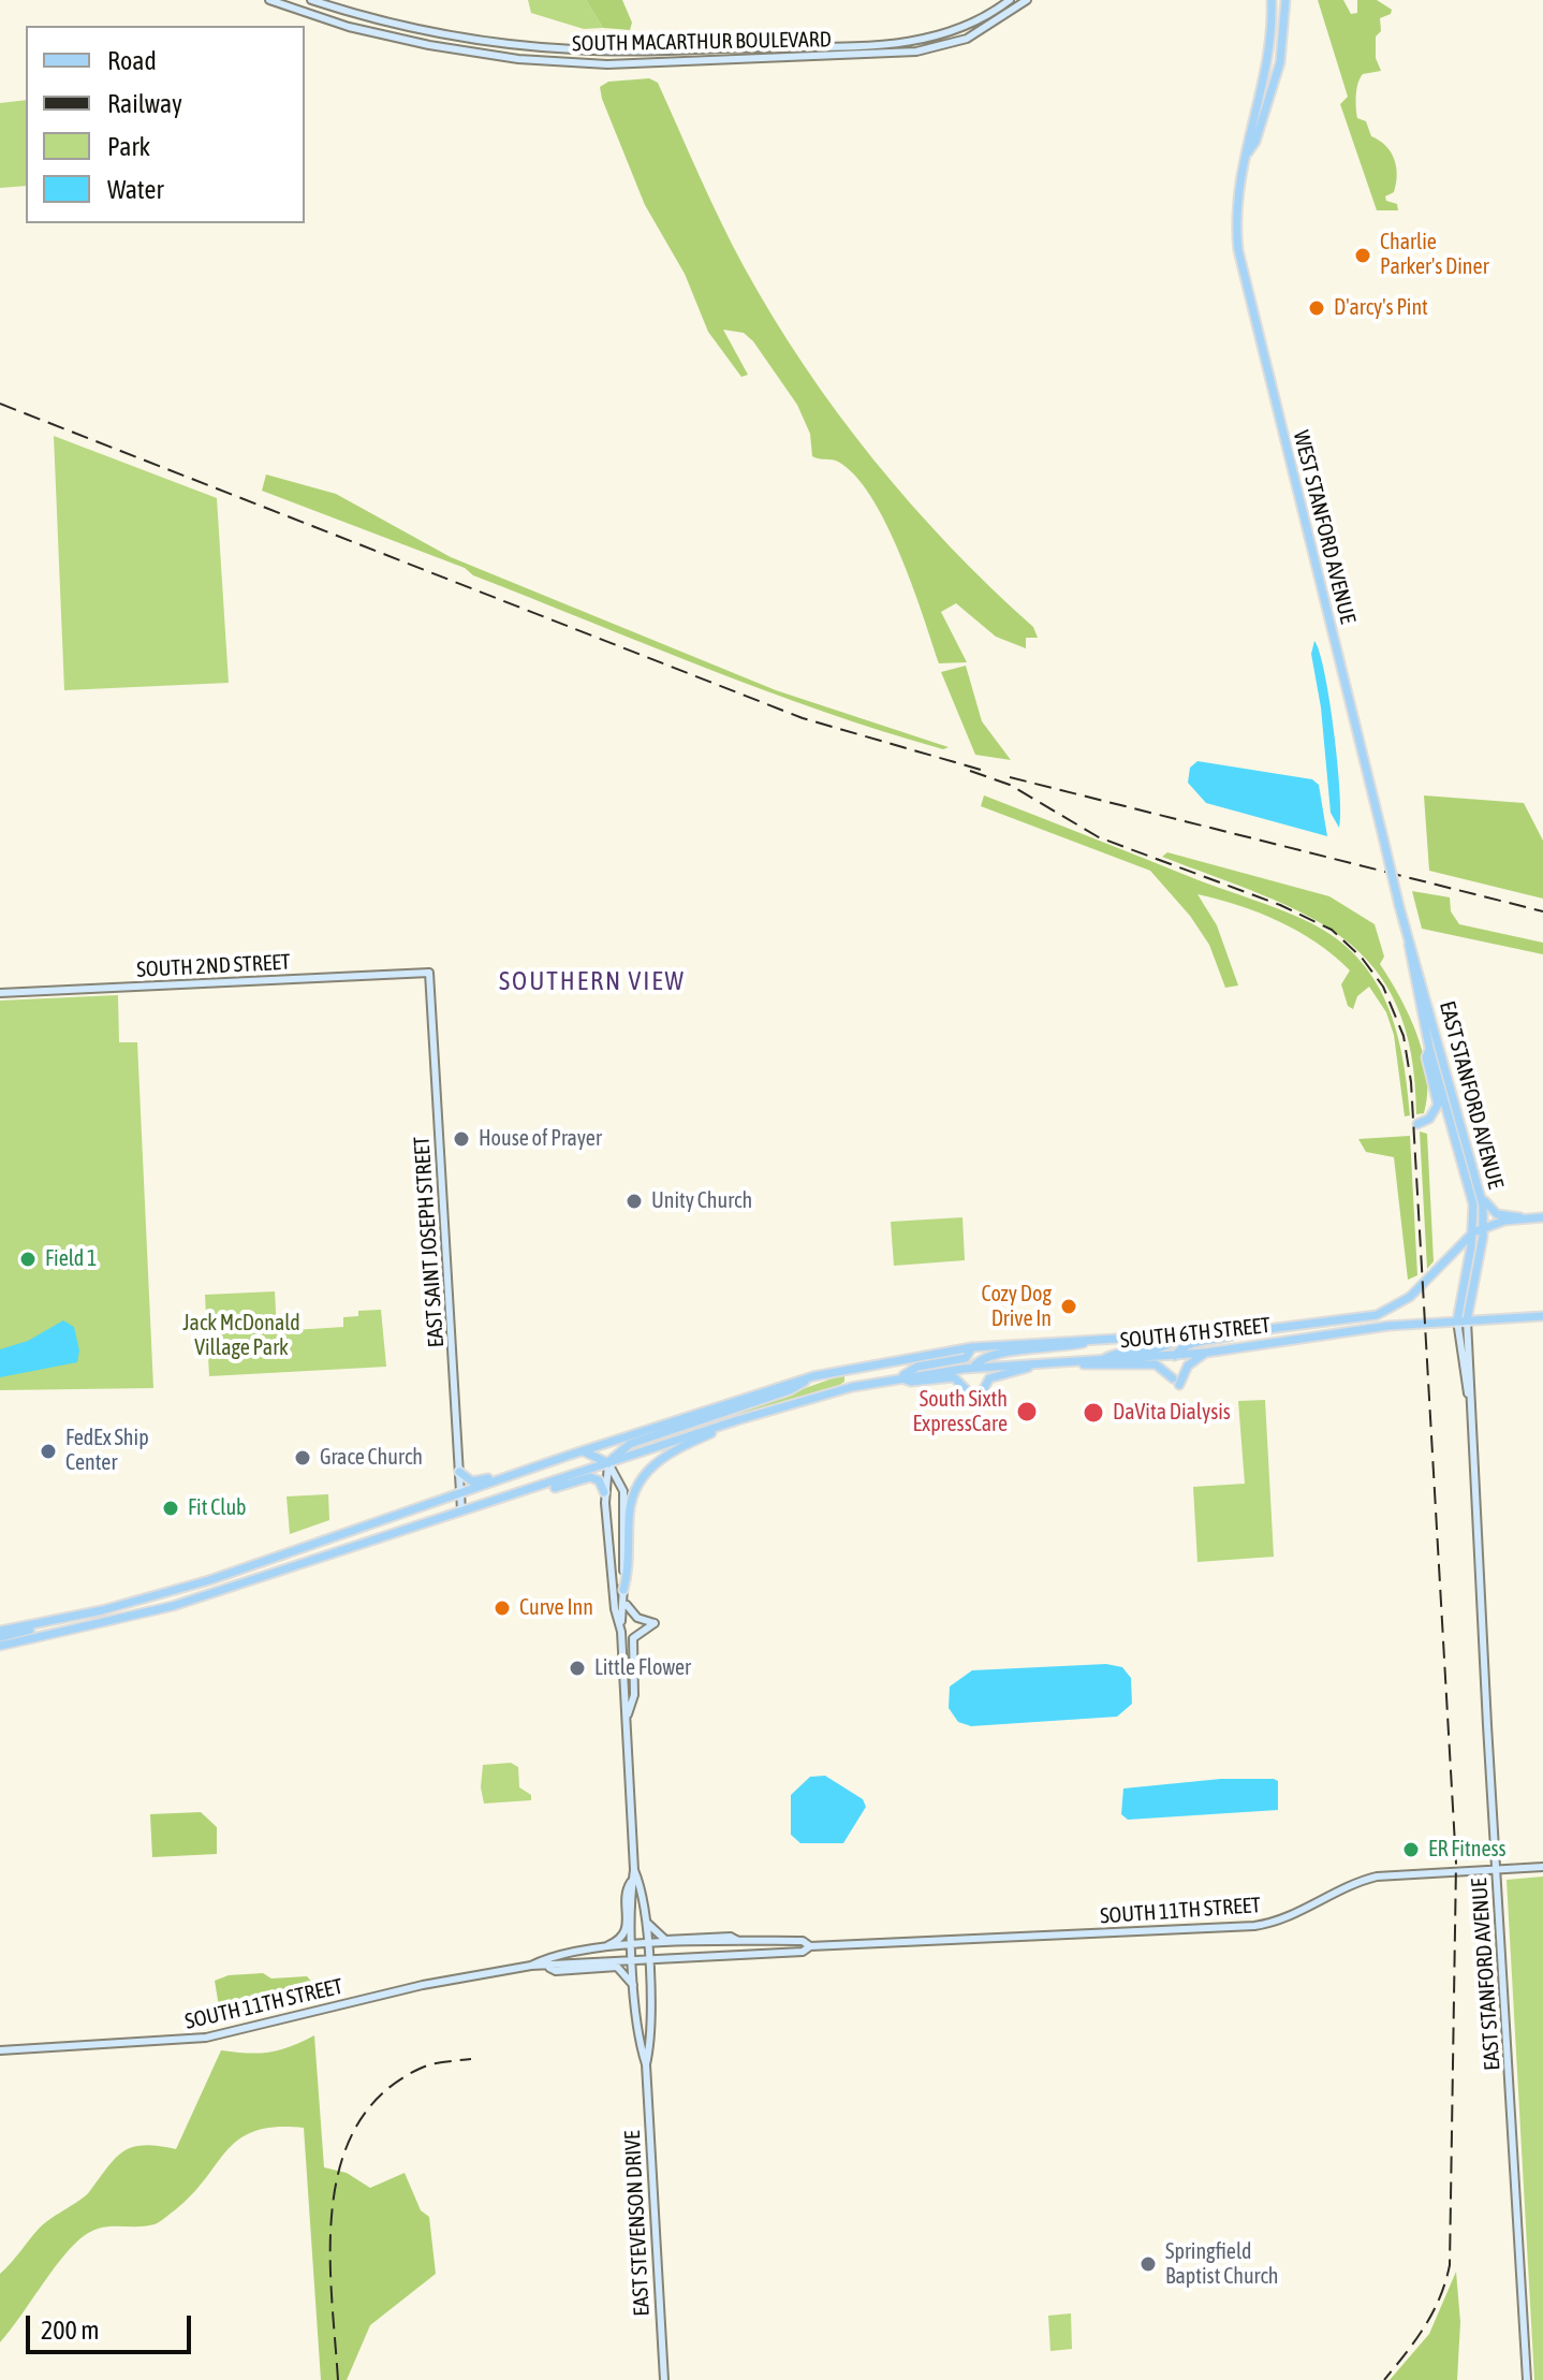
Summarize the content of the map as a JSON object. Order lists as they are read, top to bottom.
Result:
{
  "streets": {
    "main road": [
      "SOUTH MACARTHUR BOULEVARD",
      "WEST STANFORD AVENUE",
      "SOUTH 2ND STREET",
      "EAST STANFORD AVENUE",
      "EAST SAINT JOSEPH STREET",
      "SOUTH 6TH STREET",
      "SOUTH 11TH STREET",
      "EAST STEVENSON DRIVE"
    ]
  },
  "crossings": [
    ["WEST STANFORD AVENUE", "EAST STANFORD AVENUE"],
    ["SOUTH 2ND STREET", "EAST SAINT JOSEPH STREET"],
    ["EAST STANFORD AVENUE", "SOUTH 6TH STREET"],
    ["EAST STANFORD AVENUE", "SOUTH 11TH STREET"],
    ["SOUTH 11TH STREET", "EAST STEVENSON DRIVE"]
  ],
  "districts": ["SOUTHERN VIEW"],
  "parks": ["Jack McDonald Village Park"],
  "places": [
    "Charlie Parker's Diner",
    "D'arcy's Pint",
    "House of Prayer",
    "Unity Church",
    "Field 1",
    "Cozy Dog Drive In",
    "South Sixth ExpressCare",
    "DaVita Dialysis",
    "FedEx Ship Center",
    "Grace Church",
    "Fit Club",
    "Curve Inn",
    "Little Flower",
    "ER Fitness",
    "Springfield Baptist Church"
  ],
  "legend": [
    "Road",
    "Railway",
    "Park",
    "Water"
  ],
  "scale_bar": "200 m"
}
